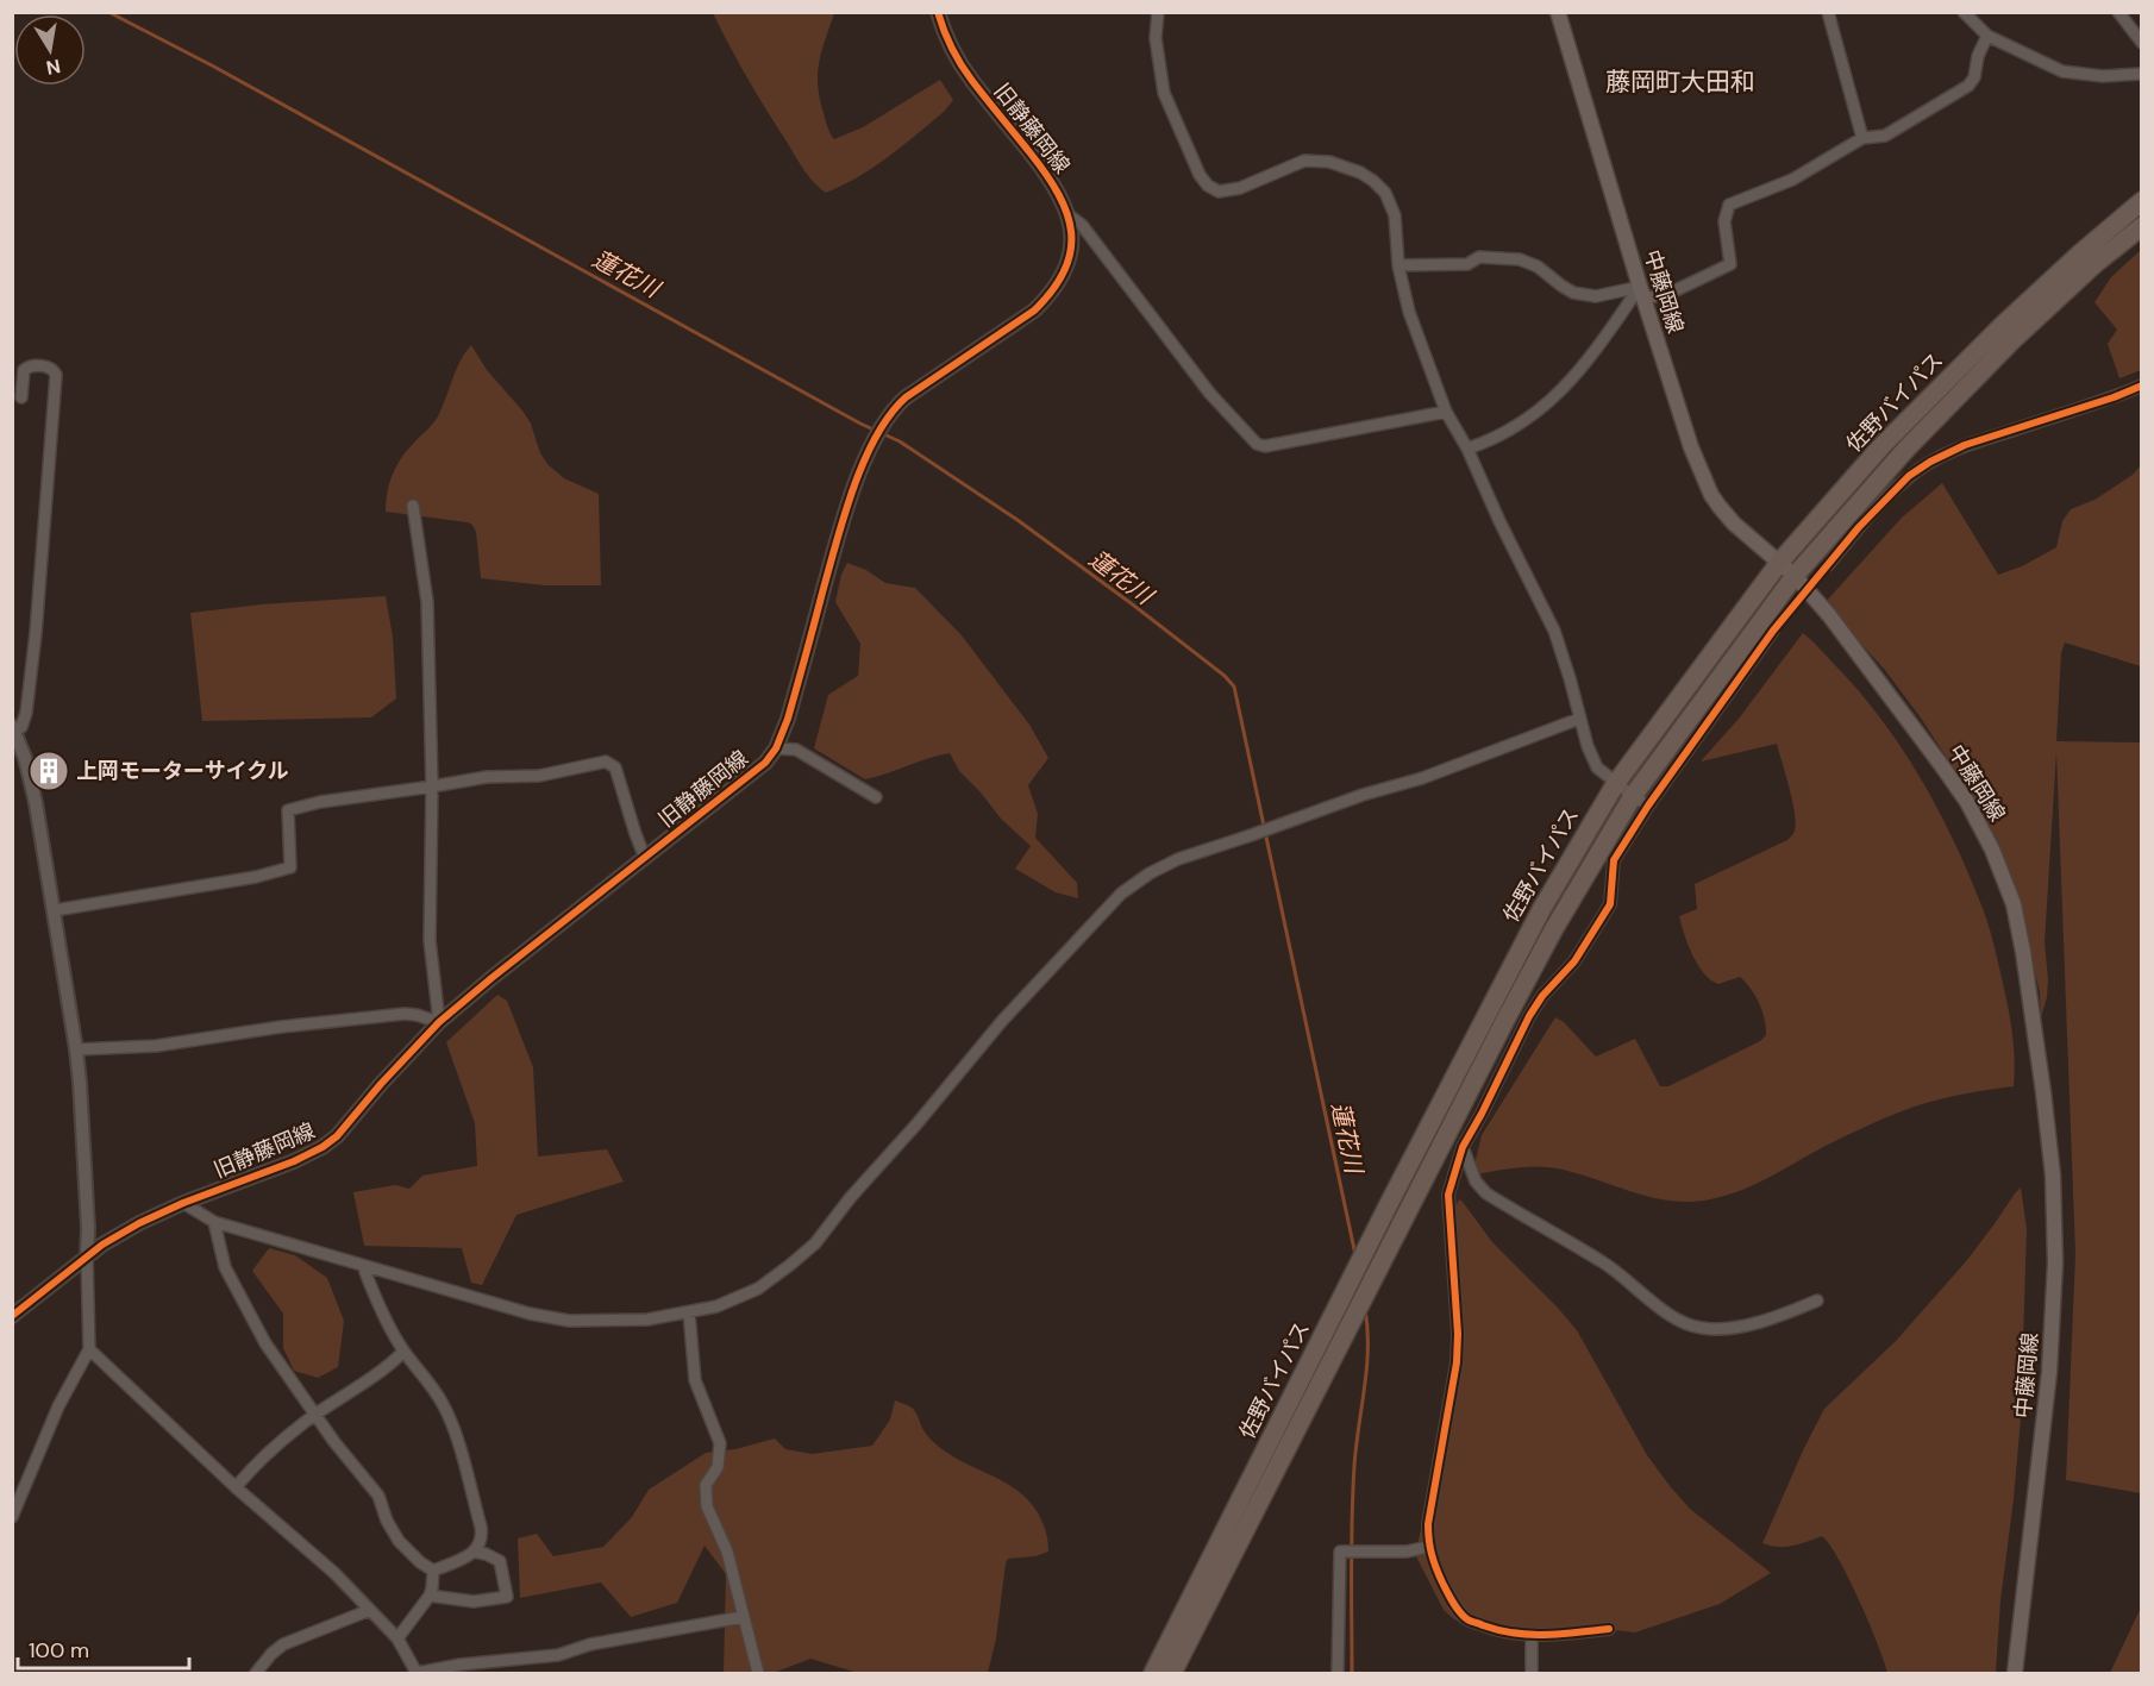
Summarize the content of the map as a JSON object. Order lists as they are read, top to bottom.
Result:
{
  "streets": {
    "highway": ["佐野バイパス"],
    "main road": ["中藤岡線"],
    "street": ["旧静藤岡線"]
  },
  "crossings": [
    ["中藤岡線", "佐野バイパス"]
  ],
  "districts": ["藤岡町大田和"],
  "water": ["蓮花川"],
  "places": {
    "building": ["上岡モーターサイクル"]
  },
  "scale_bar": "100 m",
  "north": "bottom"
}
